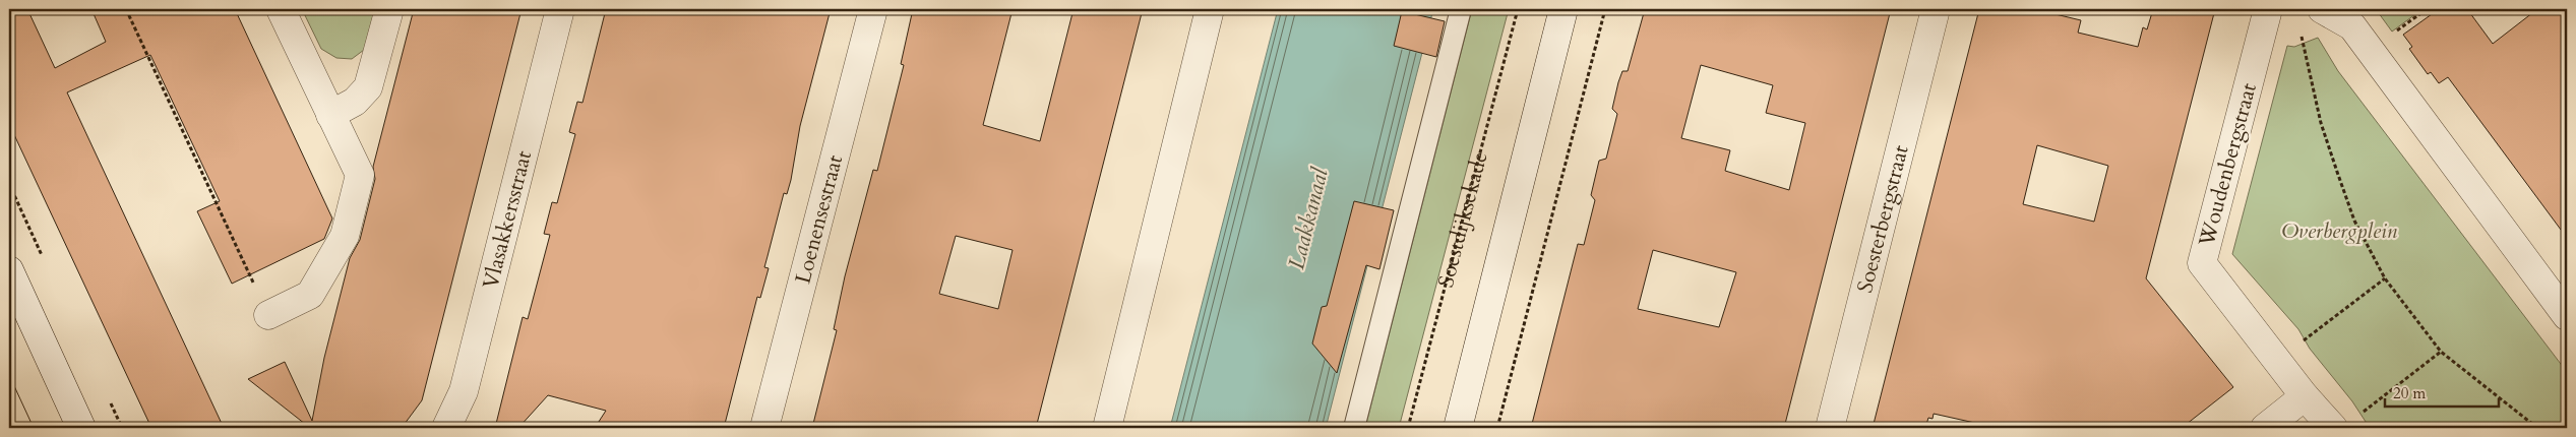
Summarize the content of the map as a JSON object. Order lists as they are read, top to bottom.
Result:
{
  "streets": {
    "street": [
      "Woudenbergstraat",
      "Loenensestraat",
      "Soesterbergstraat",
      "Vlasakkersstraat"
    ],
    "path": ["Soestdijksekade"]
  },
  "water": ["Laakkanaal"],
  "parks": ["Overbergplein"],
  "scale_bar": "20 m"
}
